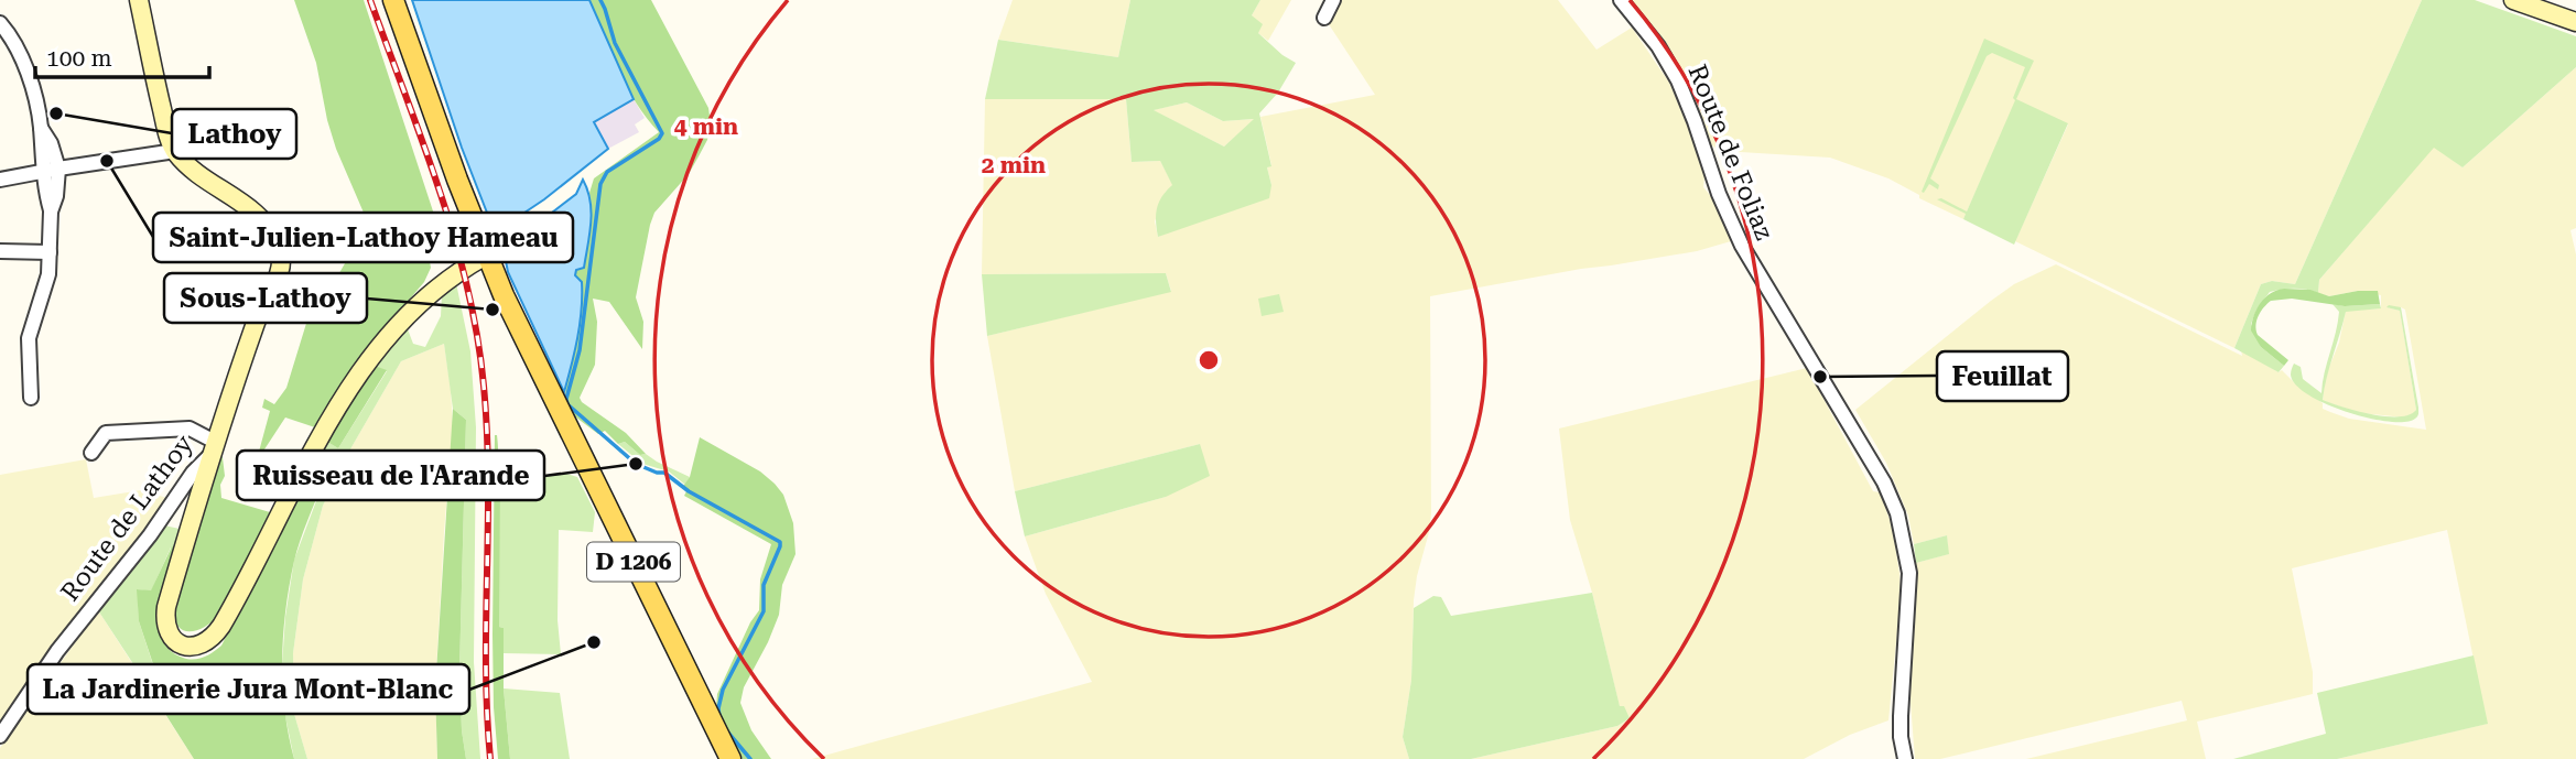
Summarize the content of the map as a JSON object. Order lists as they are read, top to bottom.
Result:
{
  "streets": {
    "main road": ["D 1206"],
    "street": ["Route de Foliaz", "Route de Lathoy"]
  },
  "places": [
    "Lathoy",
    "Saint-Julien-Lathoy Hameau",
    "Sous-Lathoy",
    "Feuillat",
    "Ruisseau de l'Arande",
    "La Jardinerie Jura Mont-Blanc"
  ],
  "scale_bar": "100 m",
  "rings": ["4 min", "2 min"]
}
